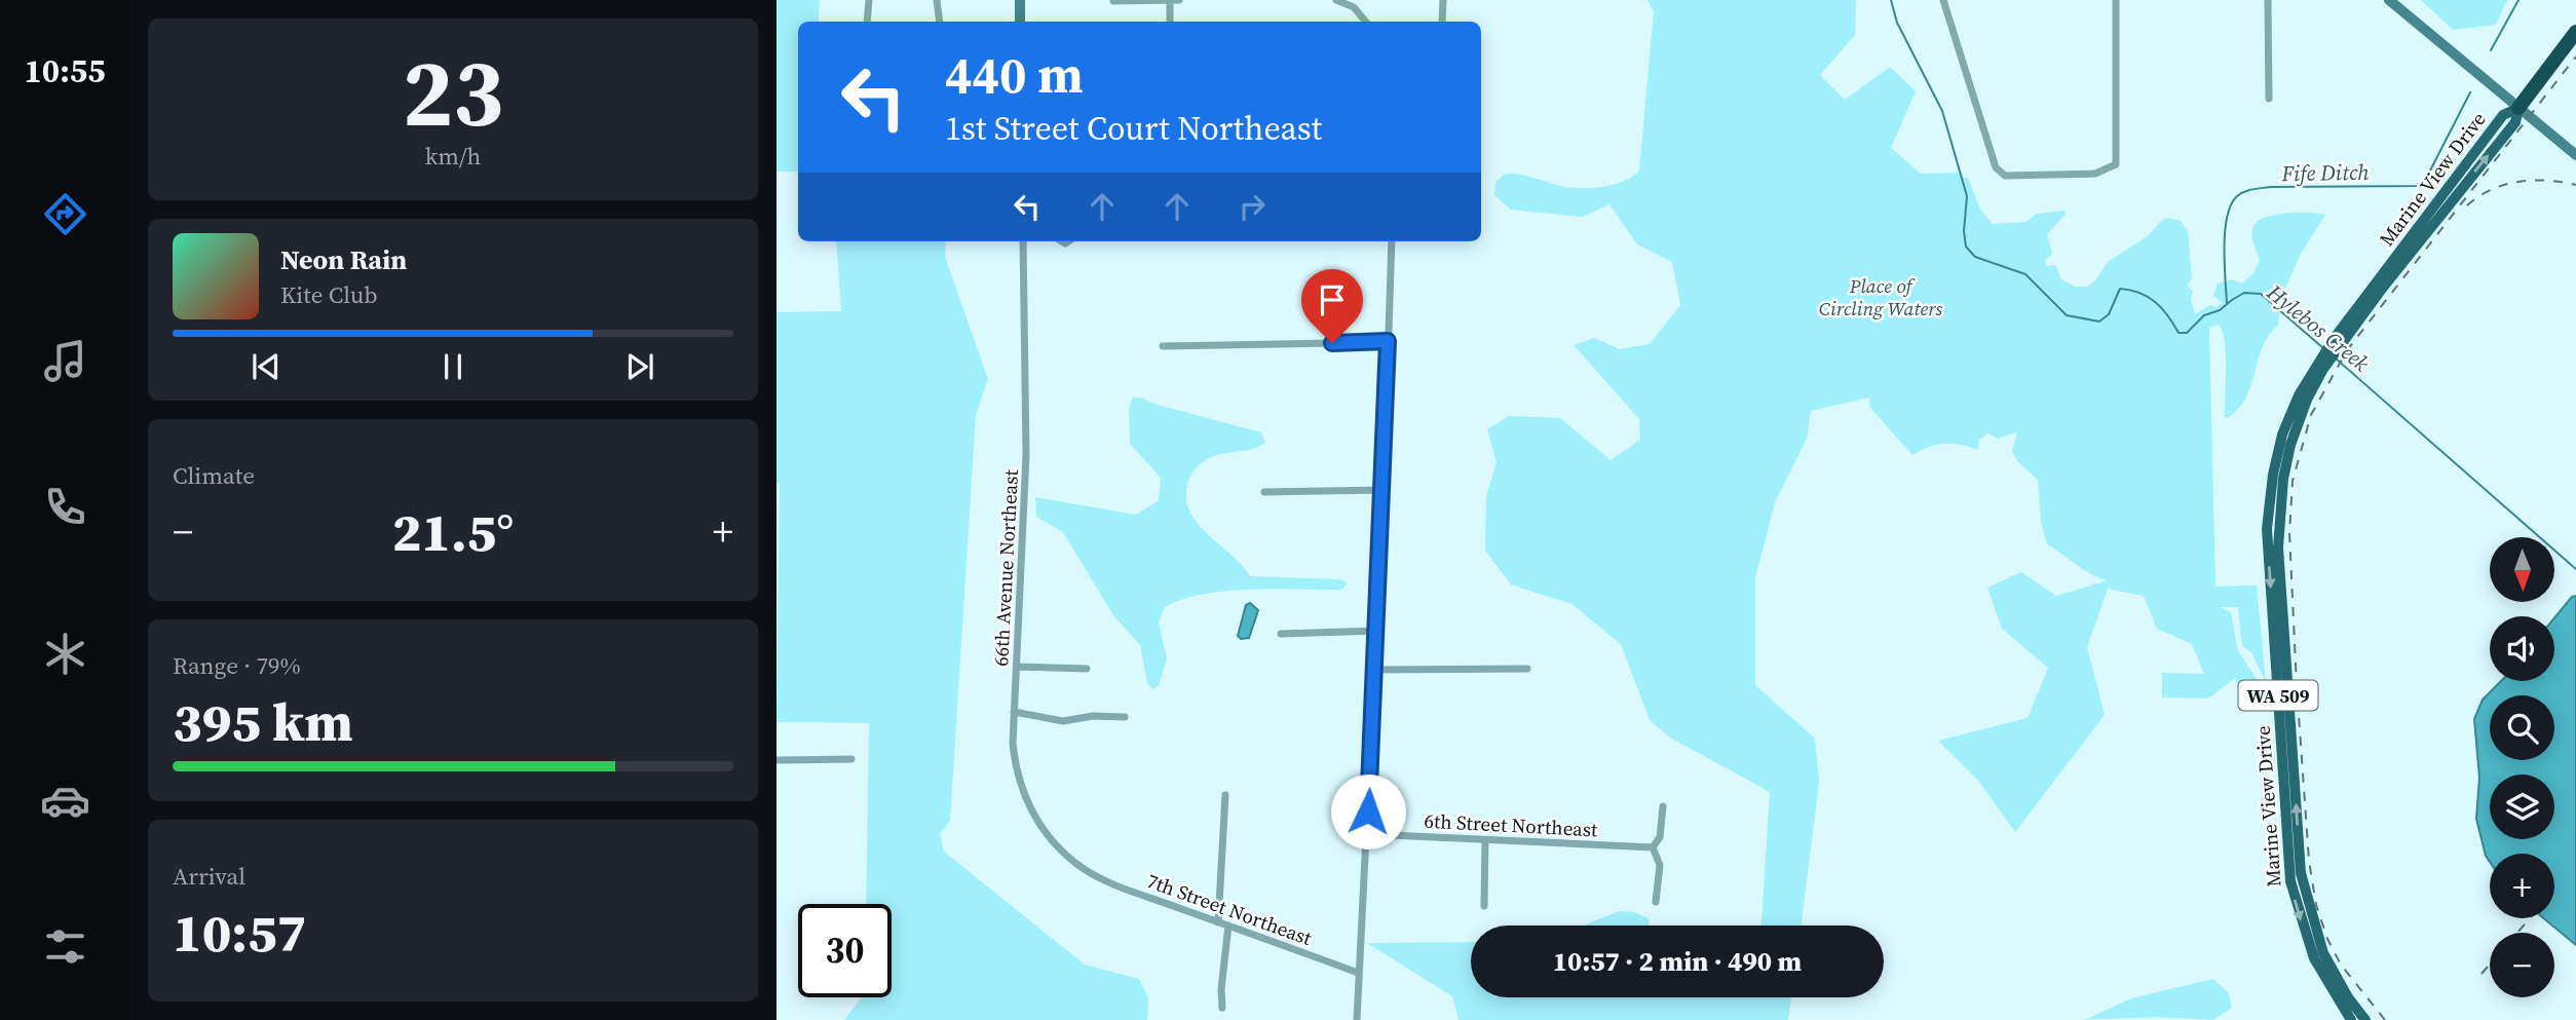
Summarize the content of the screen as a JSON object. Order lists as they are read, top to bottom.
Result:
{
  "streets": {
    "highway": ["WA 509"],
    "main road": ["Marine View Drive"],
    "street": ["66th Avenue Northeast", "6th Street Northeast", "7th Street Northeast"]
  },
  "crossings": [
    ["Marine View Drive", "WA 509"],
    ["66th Avenue Northeast", "7th Street Northeast"]
  ],
  "water": ["Fife Ditch", "Hylebos Creek"],
  "parks": ["Place of Circling Waters"],
  "north": "bottom",
  "page": {
    "tabs": "10:55",
    "tile": [
      ["23", "km/h"],
      "Climate",
      ["Range · 79%", "395 km"],
      ["Arrival", "10:57"]
    ],
    "turn": ["440 m", "1st Street Court Northeast"],
    "song": ["Neon Rain", "Kite Club"],
    "heat": ["−", "21.5°", "+"],
    "map_buttons": ["+", "−"],
    "limit": "30",
    "trip": "10:57 · 2 min · 490 m"
  }
}
